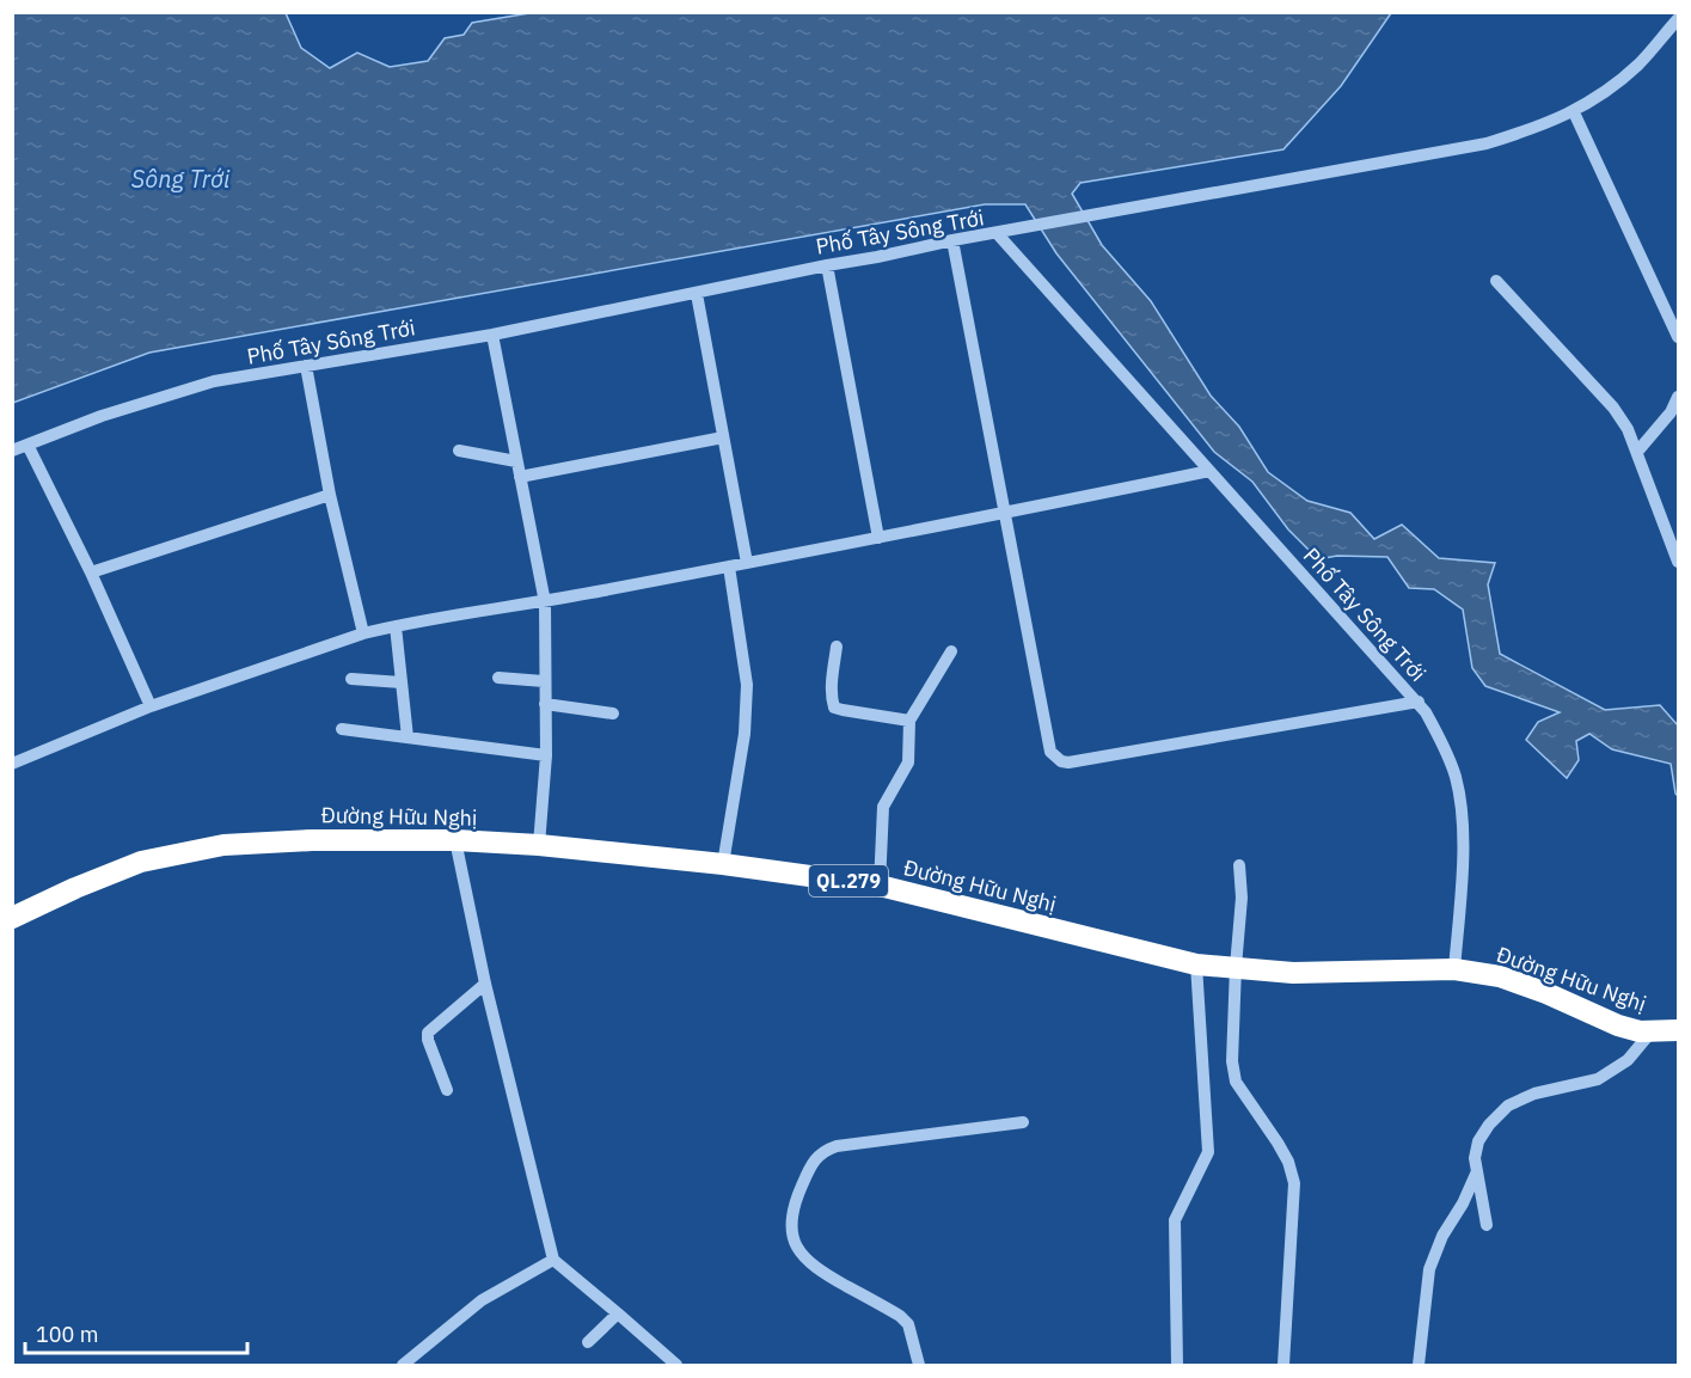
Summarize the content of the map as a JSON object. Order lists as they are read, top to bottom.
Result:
{
  "streets": {
    "highway": ["Đường Hữu Nghị", "QL.279"],
    "street": ["Phố Tây Sông Trới"]
  },
  "crossings": [
    ["Phố Tây Sông Trới", "Đường Hữu Nghị"]
  ],
  "water": ["Sông Trới"],
  "scale_bar": "100 m"
}
